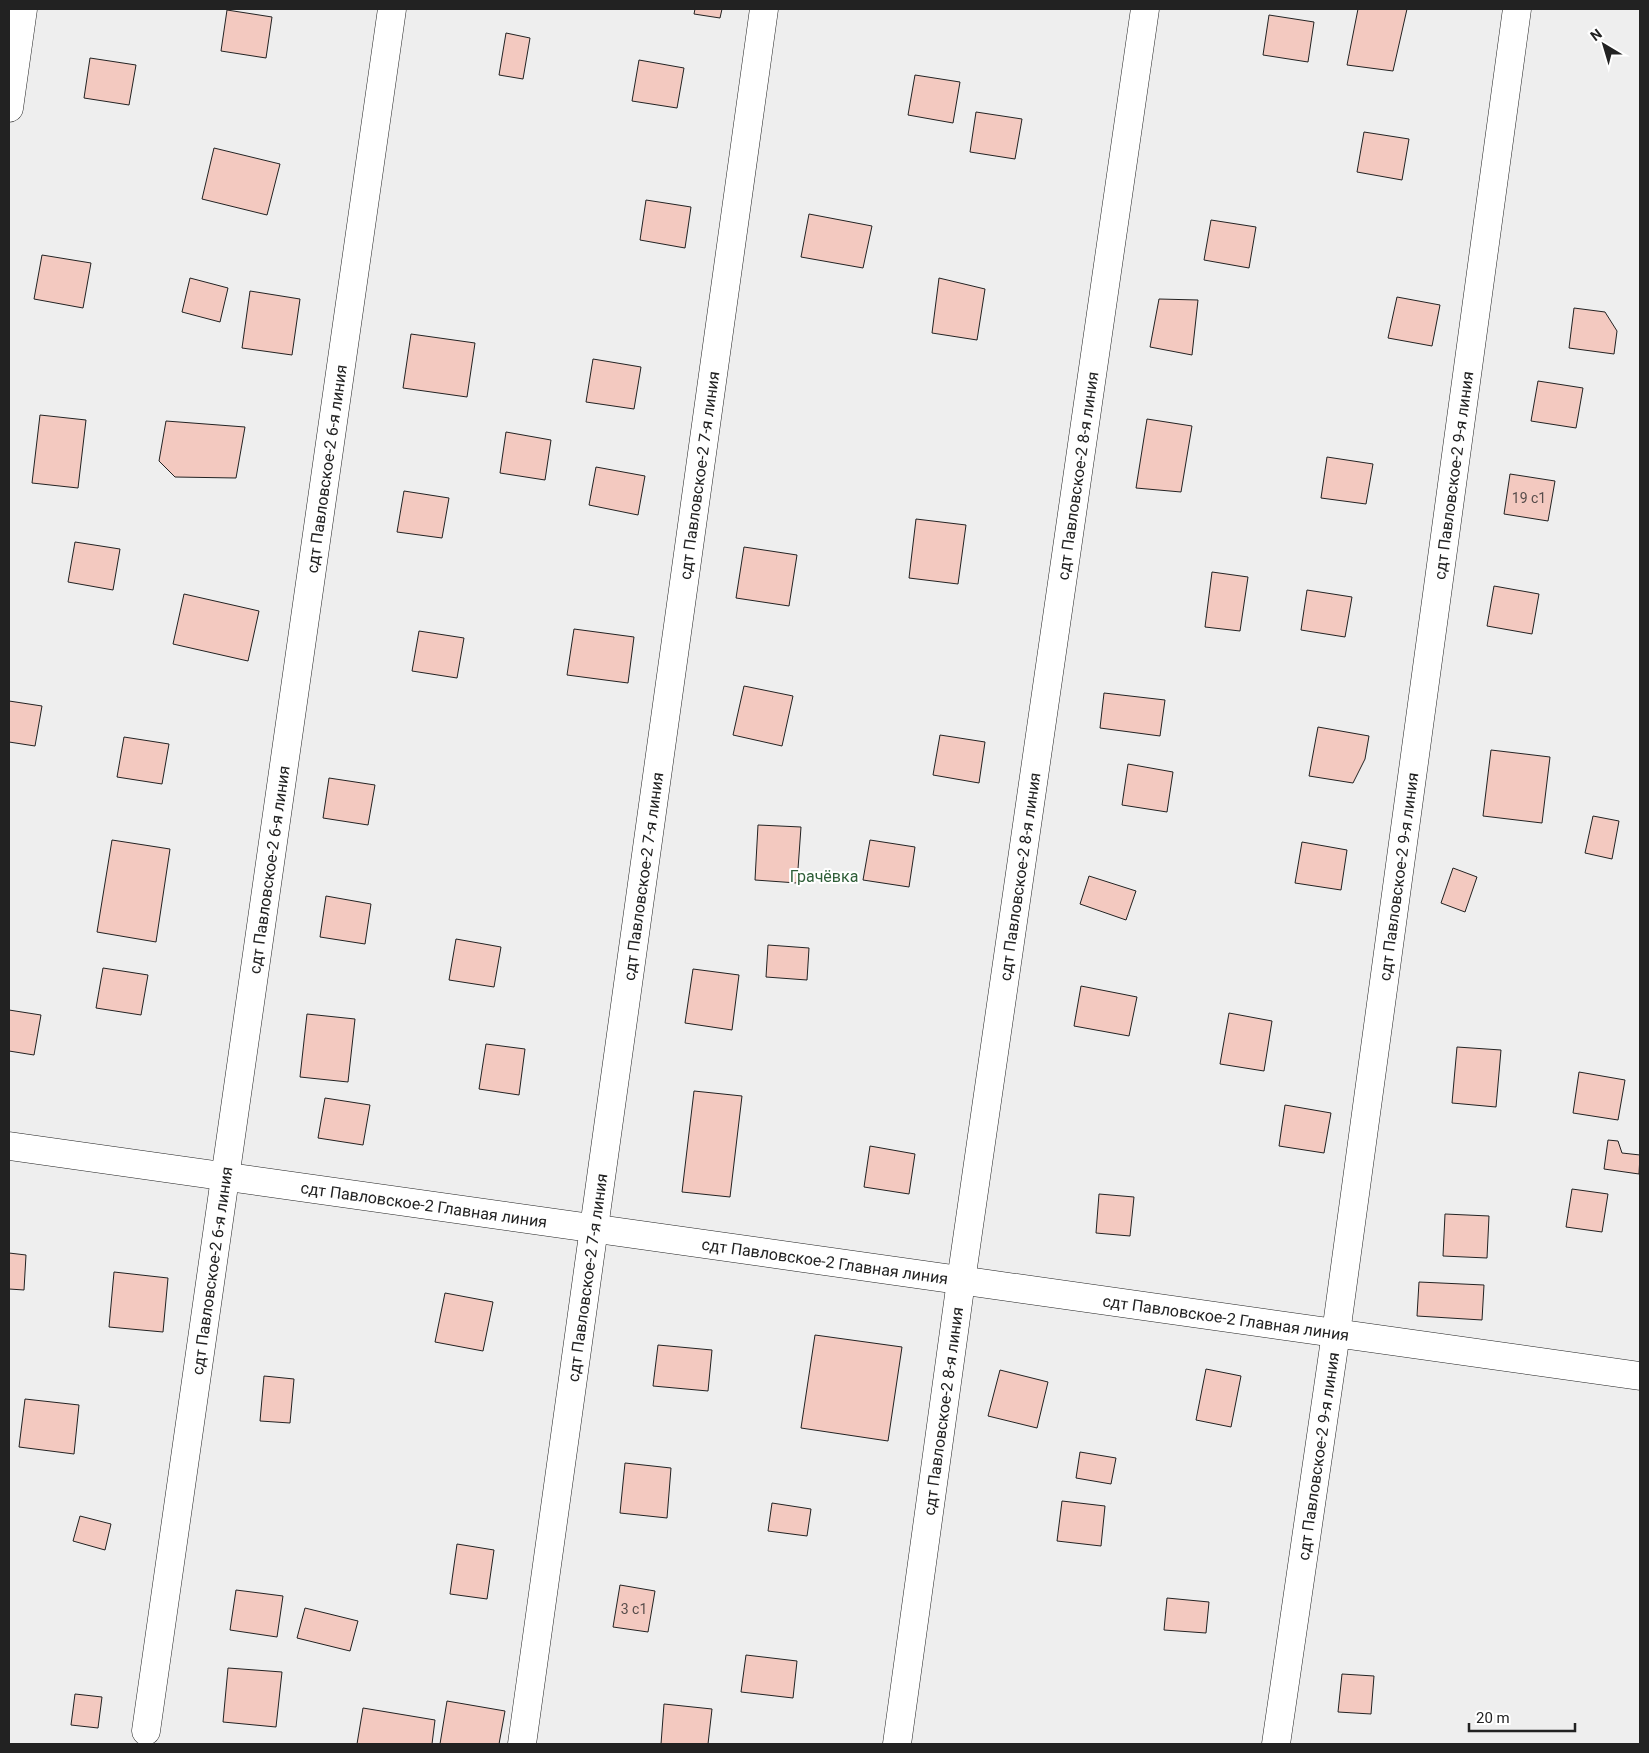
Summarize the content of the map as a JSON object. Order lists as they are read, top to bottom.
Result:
{
  "streets": {
    "street": [
      "сдт Павловское-2 6-я линия",
      "сдт Павловское-2 7-я линия",
      "сдт Павловское-2 8-я линия",
      "сдт Павловское-2 9-я линия",
      "сдт Павловское-2 Главная линия"
    ]
  },
  "crossings": [
    ["сдт Павловское-2 6-я линия", "сдт Павловское-2 Главная линия"],
    ["сдт Павловское-2 7-я линия", "сдт Павловское-2 Главная линия"],
    ["сдт Павловское-2 8-я линия", "сдт Павловское-2 Главная линия"],
    ["сдт Павловское-2 9-я линия", "сдт Павловское-2 Главная линия"]
  ],
  "parks": ["Грачёвка"],
  "house_numbers": ["19 с1", "3 с1"],
  "scale_bar": "20 m",
  "north": "top left"
}
